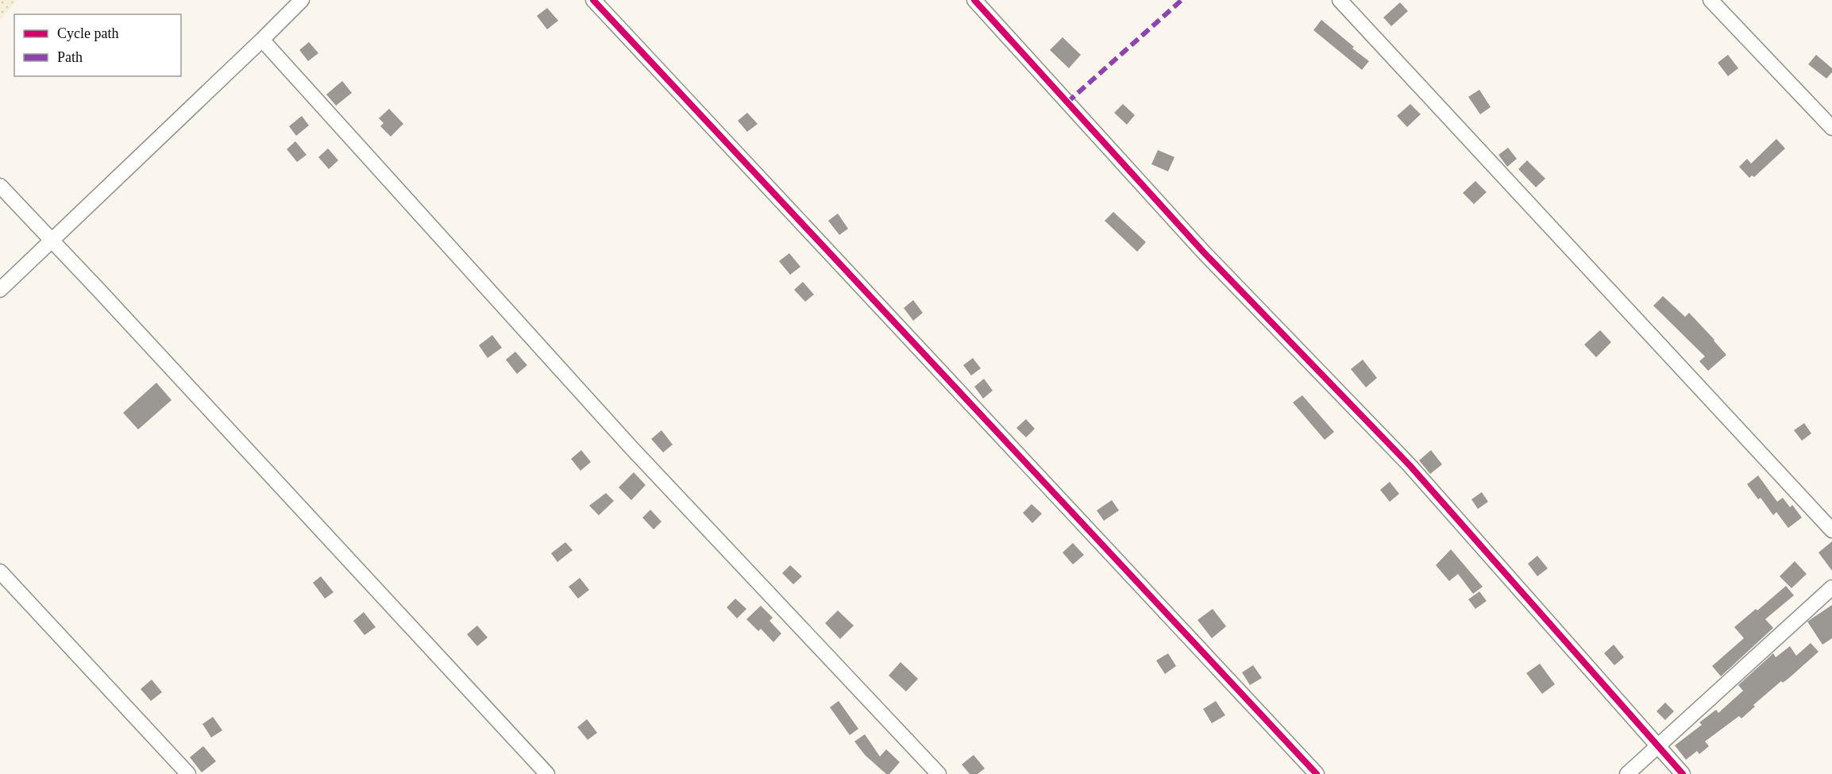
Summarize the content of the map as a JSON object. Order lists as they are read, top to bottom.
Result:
{
  "legend": ["Cycle path", "Path"]
}
